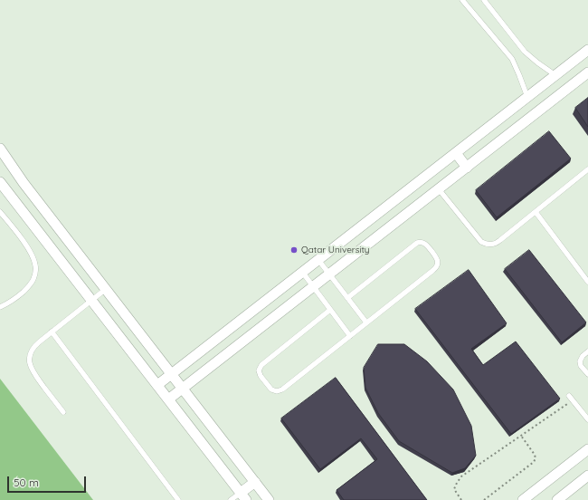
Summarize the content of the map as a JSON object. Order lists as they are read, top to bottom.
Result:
{
  "places": ["Qatar University"],
  "scale_bar": "50 m"
}
